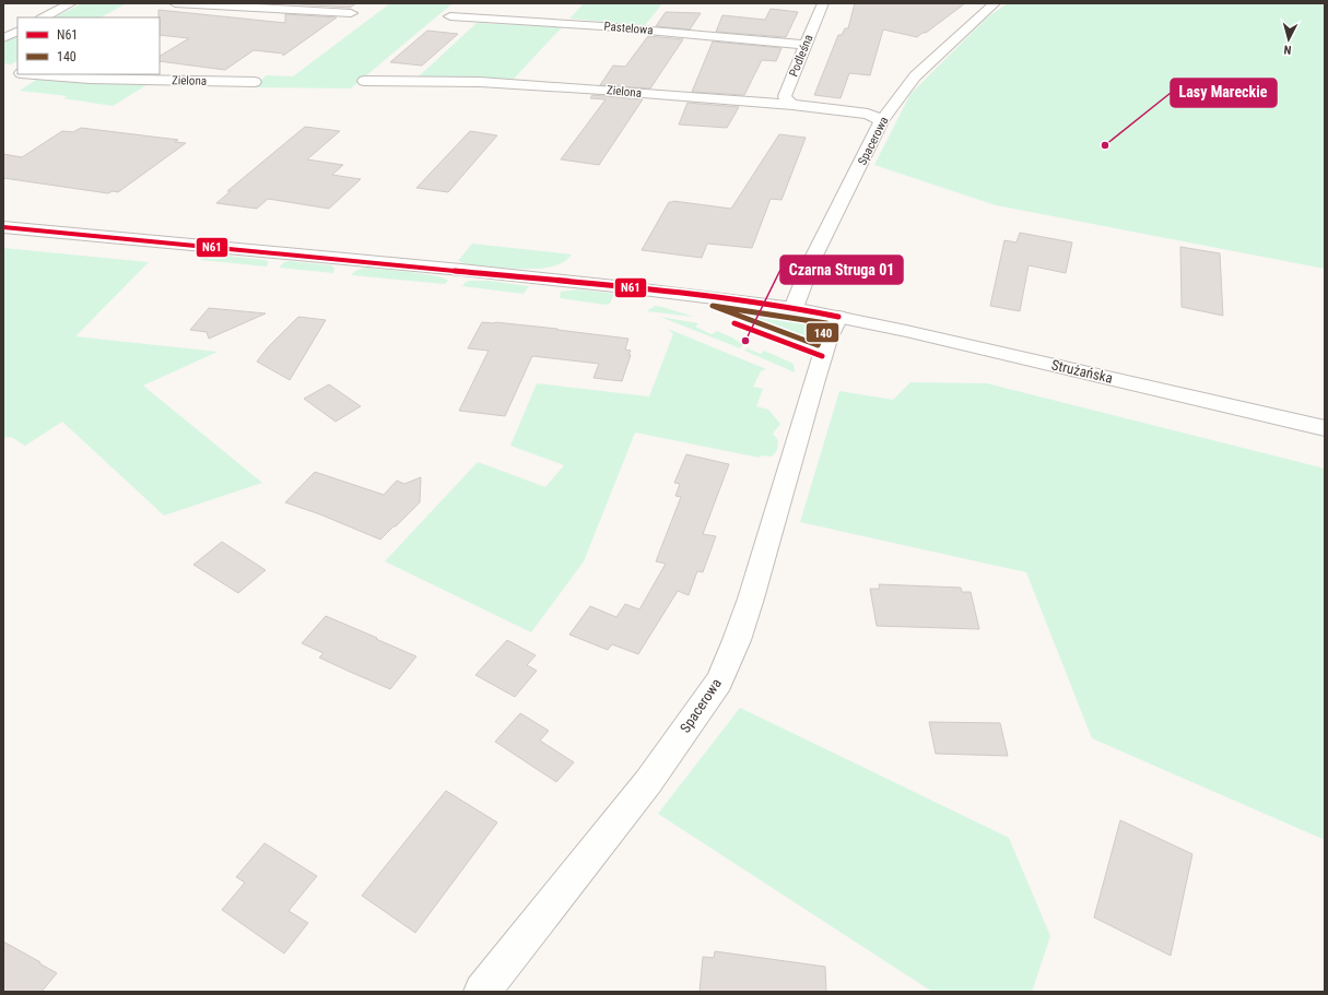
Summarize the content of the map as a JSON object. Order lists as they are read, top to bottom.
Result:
{
  "streets": {
    "street": [
      "Pastelowa",
      "Podleśna",
      "Zielona",
      "Spacerowa",
      "Strużańska"
    ]
  },
  "crossings": [
    ["Pastelowa", "Podleśna"],
    ["Podleśna", "Zielona"],
    ["Zielona", "Spacerowa"],
    ["Spacerowa", "Strużańska"]
  ],
  "places": ["Lasy Mareckie", "Czarna Struga 01"],
  "lines": ["transit line N61", "transit line 140"],
  "legend": ["N61", "140"],
  "north": "bottom"
}
